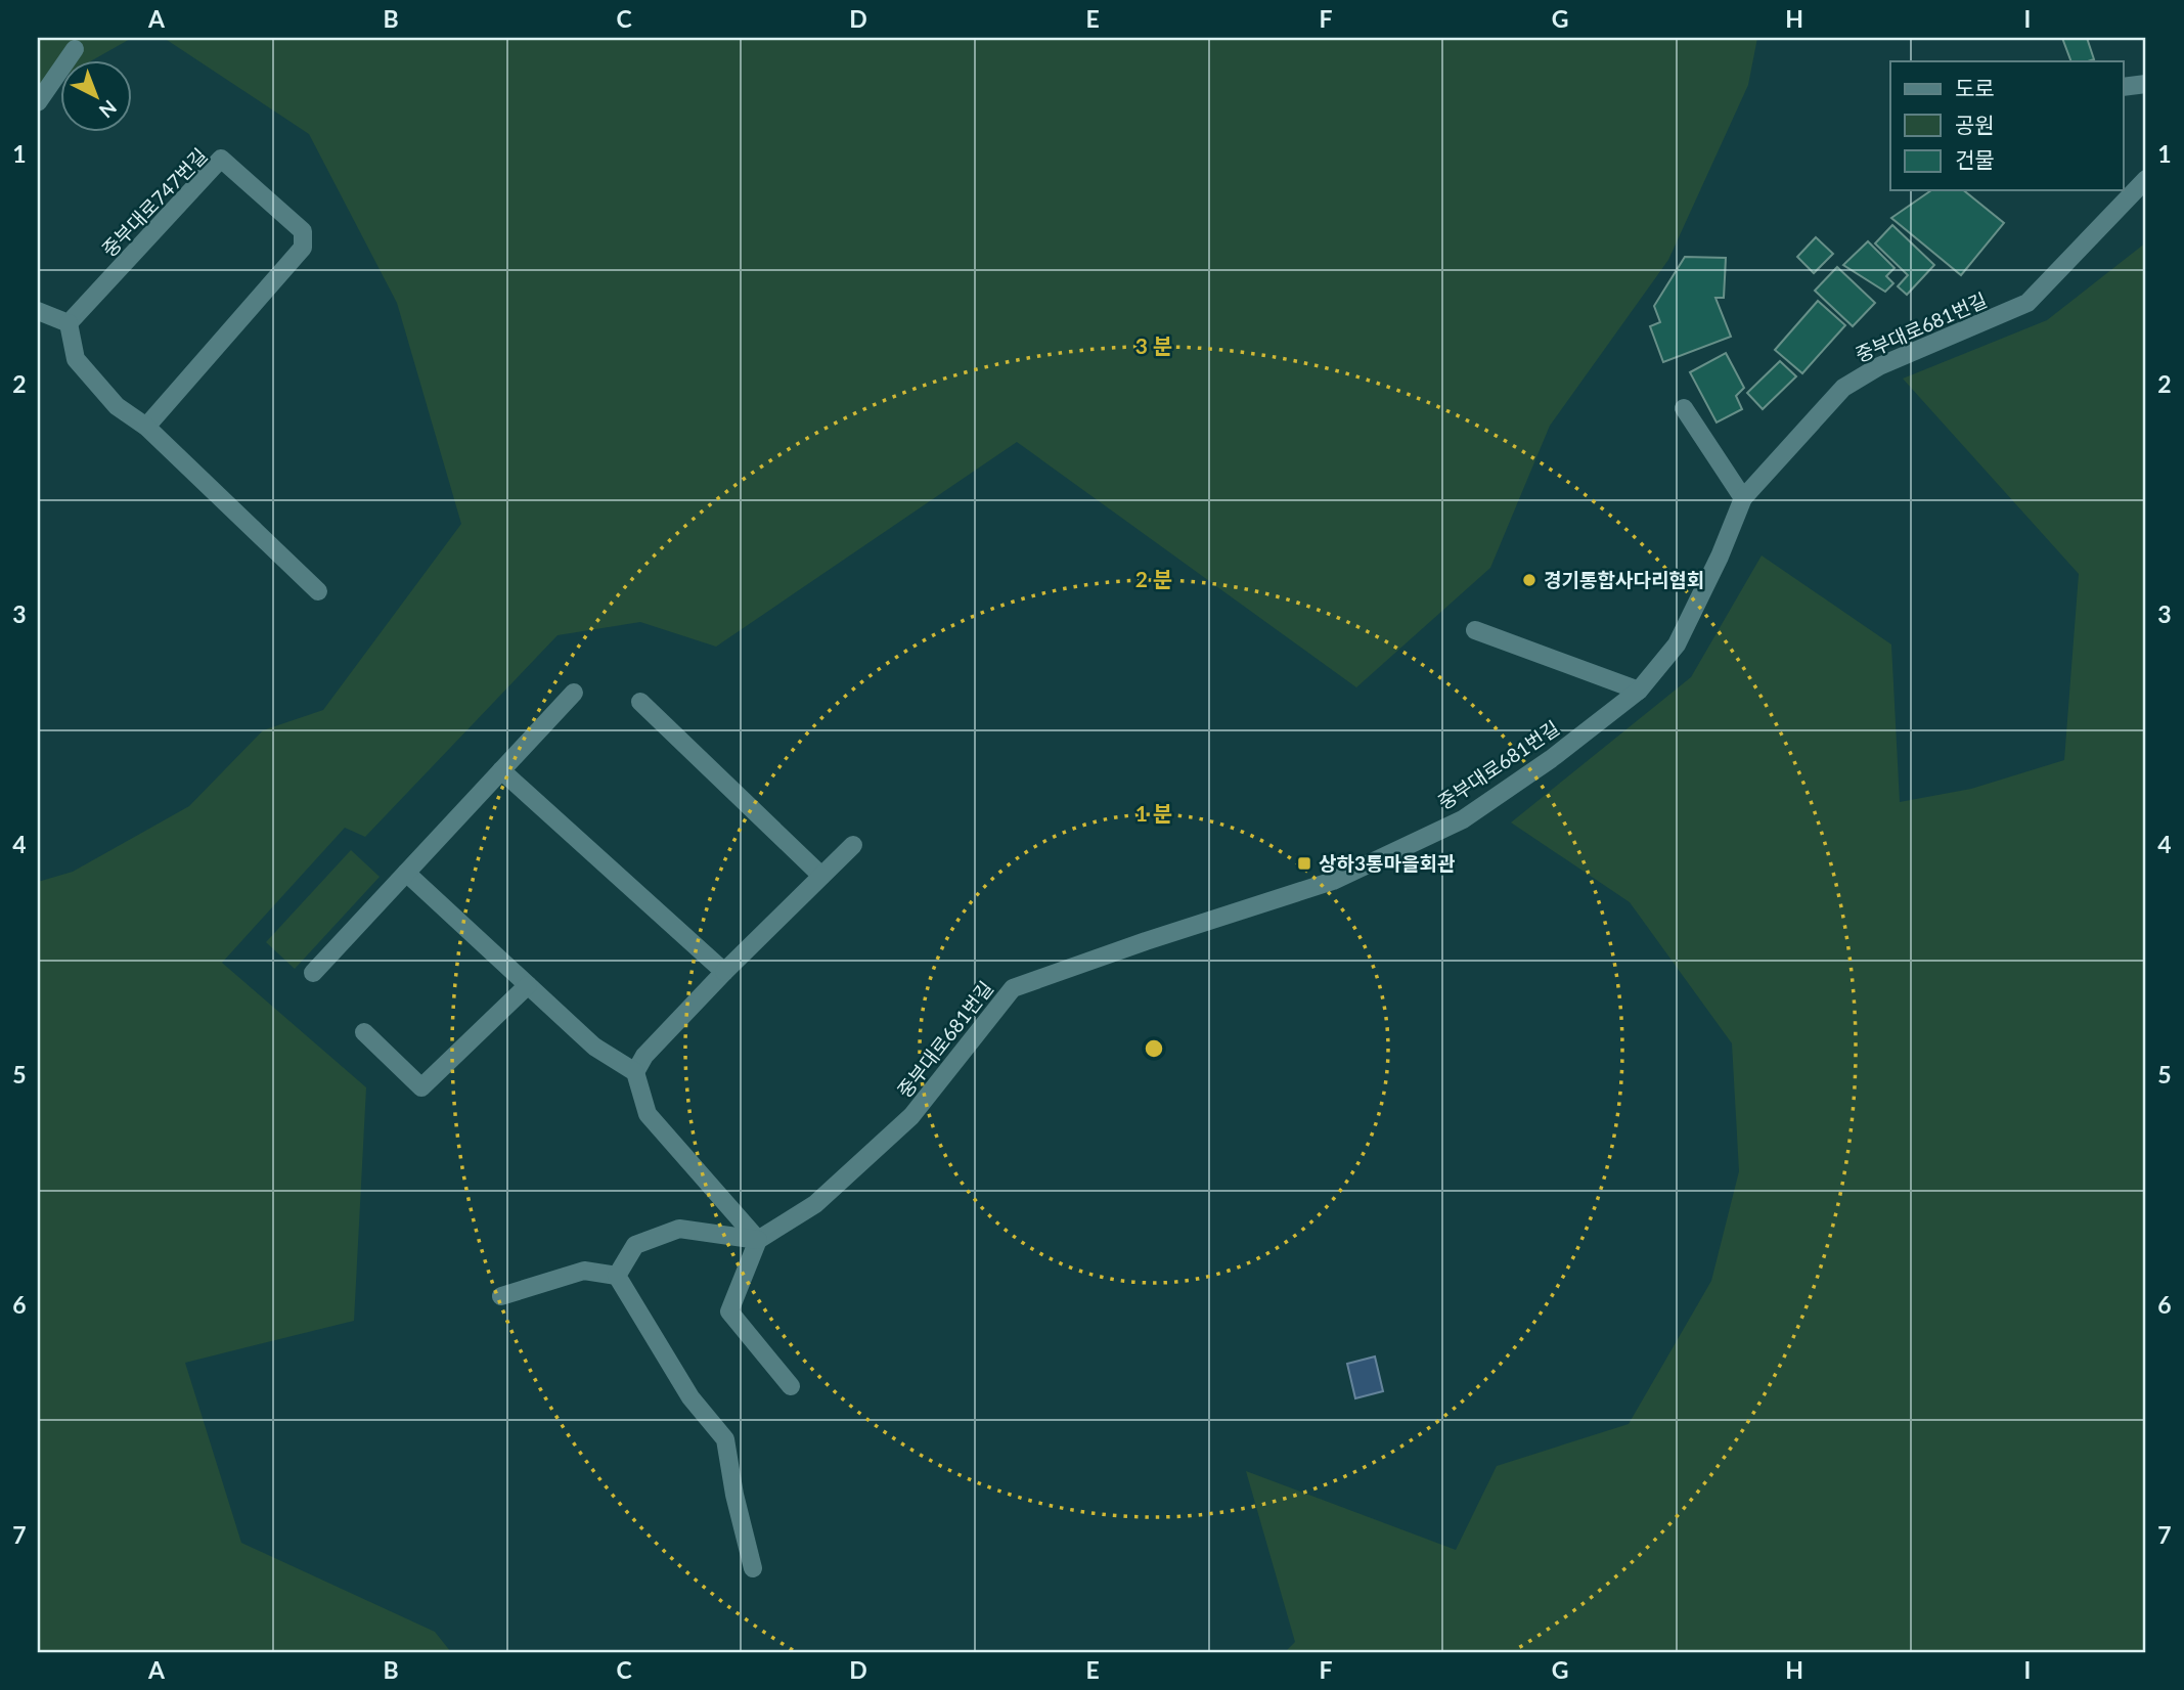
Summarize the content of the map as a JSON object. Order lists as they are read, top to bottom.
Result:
{
  "streets": {
    "street": ["중부대로747번길", "중부대로681번길"]
  },
  "places": {
    "other": ["경기통합사다리협회"],
    "transit": ["상하3통마을회관"]
  },
  "legend": ["도로", "공원", "건물"],
  "north": "bottom right",
  "grid": {
    "columns": [
      "A",
      "B",
      "C",
      "D",
      "E",
      "F",
      "G",
      "H",
      "I"
    ],
    "rows": [
      "1",
      "2",
      "3",
      "4",
      "5",
      "6",
      "7"
    ]
  },
  "rings": ["3 분", "2 분", "1 분"]
}
